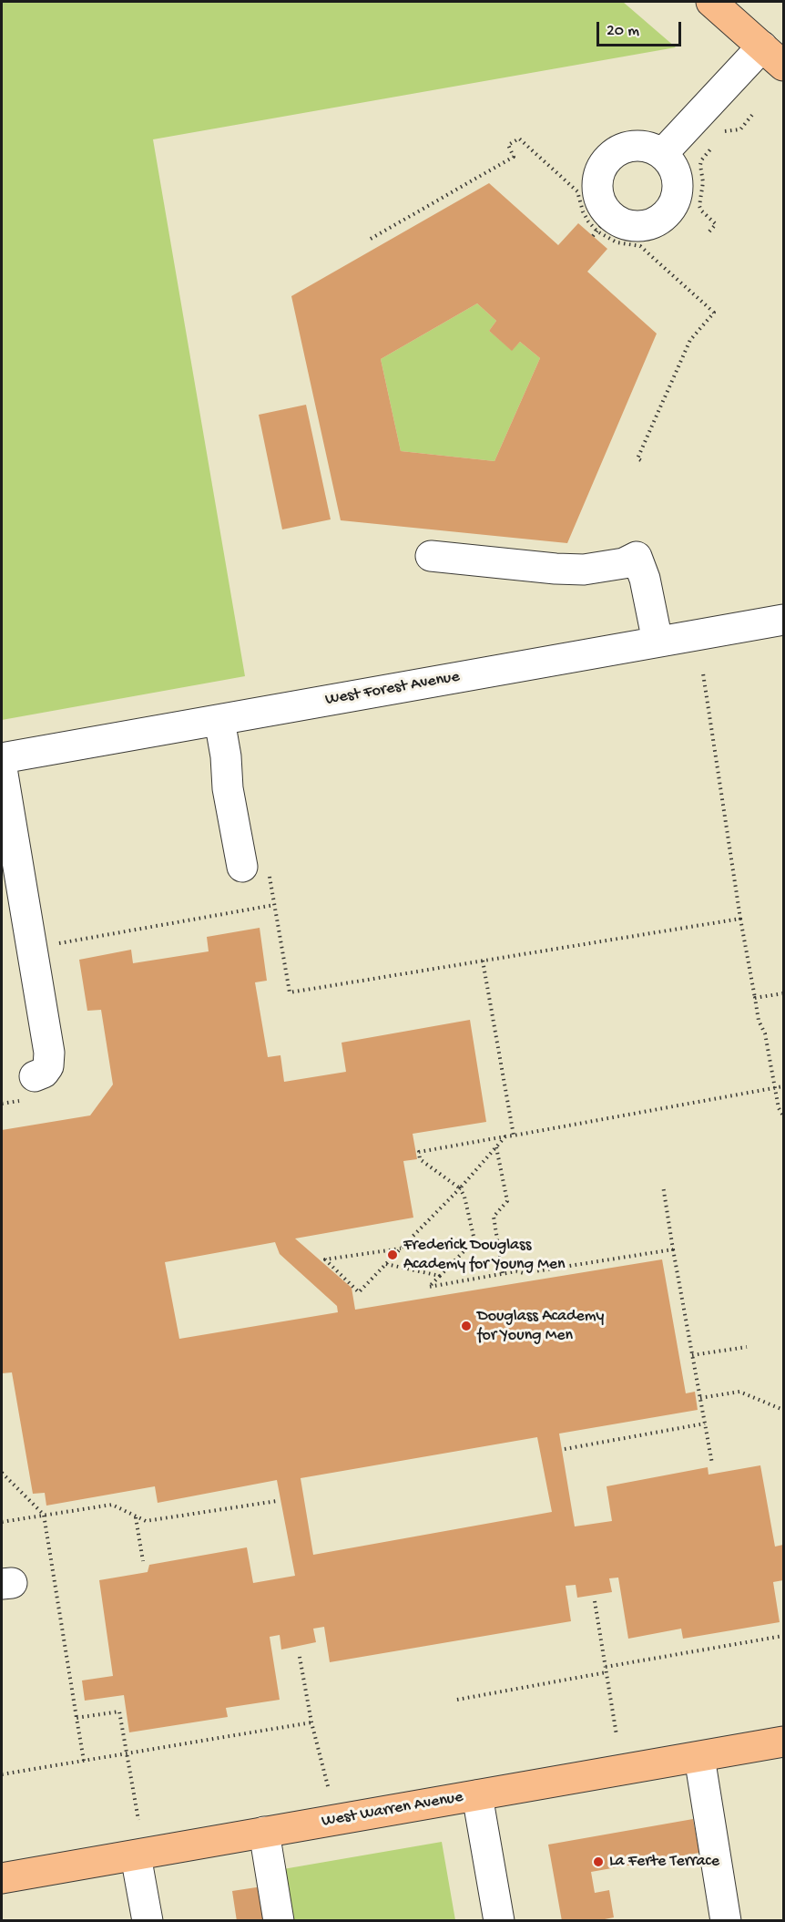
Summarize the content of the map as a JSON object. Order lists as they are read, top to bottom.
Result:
{
  "streets": {
    "main road": ["West Warren Avenue"],
    "street": ["West Forest Avenue"]
  },
  "places": ["Frederick Douglass Academy for Young Men", "Douglass Academy for Young Men", "La Ferte Terrace"],
  "scale_bar": "20 m"
}
